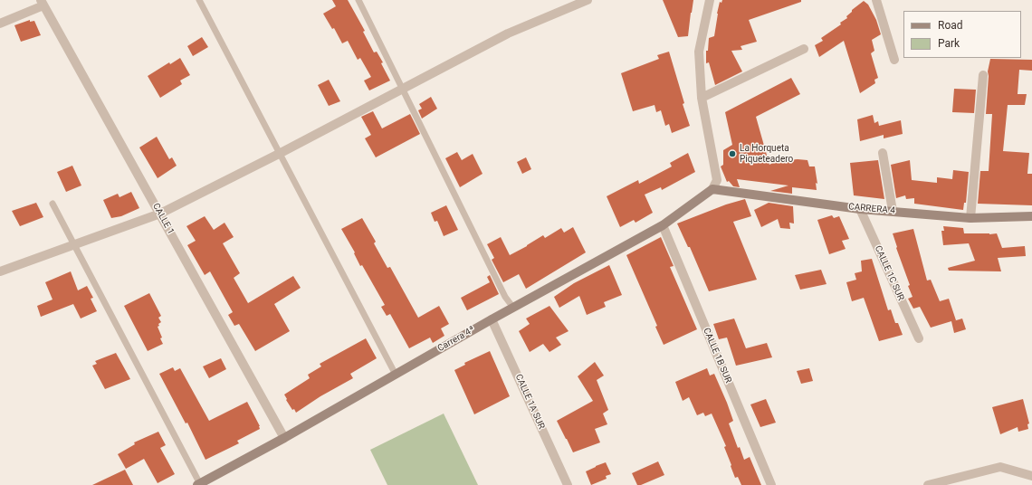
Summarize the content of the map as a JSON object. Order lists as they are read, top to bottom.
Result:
{
  "streets": {
    "street": [
      "CARRERA 4",
      "CALLE 1",
      "CALLE 1C SUR",
      "Carrera 4ª",
      "CALLE 1B SUR",
      "CALLE 1A SUR"
    ]
  },
  "crossings": [
    ["CARRERA 4", "CALLE 1C SUR"],
    ["CARRERA 4", "Carrera 4ª"],
    ["CALLE 1", "Carrera 4ª"],
    ["Carrera 4ª", "CALLE 1B SUR"],
    ["Carrera 4ª", "CALLE 1A SUR"]
  ],
  "places": ["La Horqueta Piqueteadero"],
  "legend": ["Road", "Park"]
}
